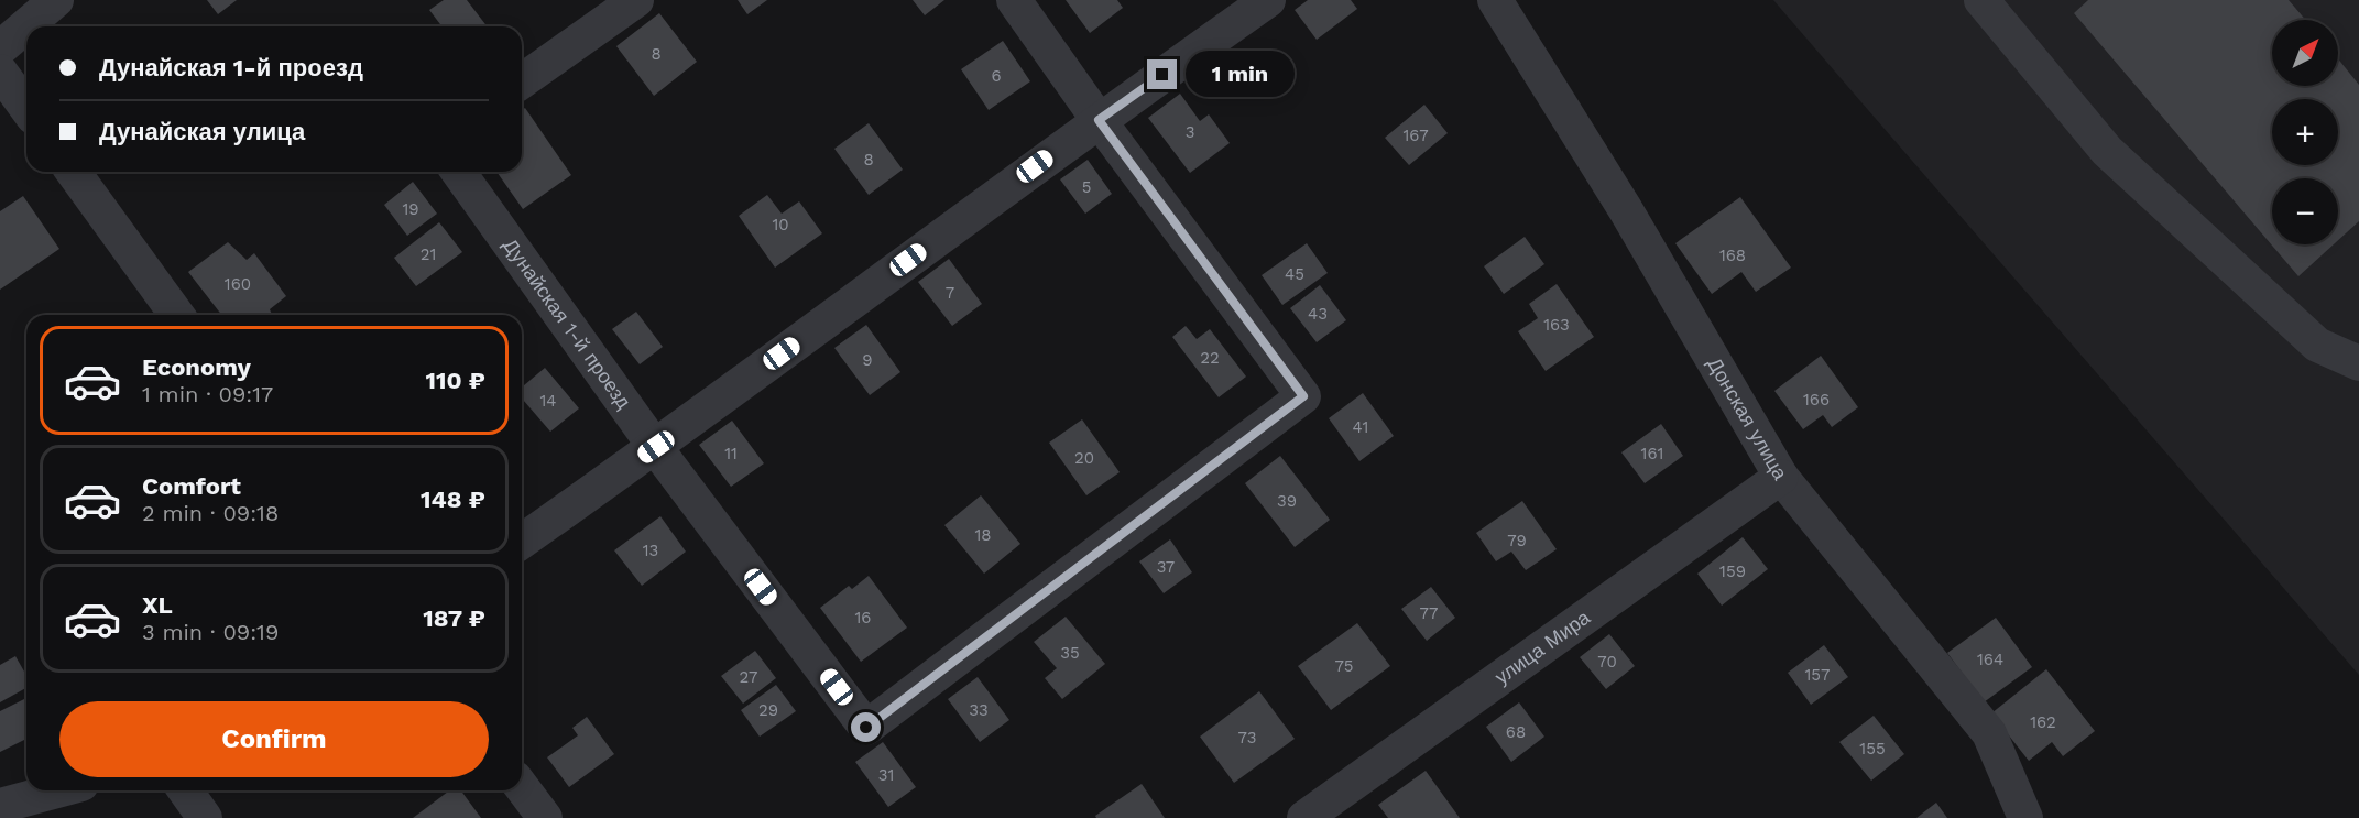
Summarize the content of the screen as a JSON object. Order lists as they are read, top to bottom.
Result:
{
  "streets": {
    "street": ["Дунайская 1-й проезд", "Донская улица", "улица Мира"]
  },
  "crossings": [
    ["Донская улица", "улица Мира"]
  ],
  "house_numbers": [
    "8",
    "6",
    "3",
    "167",
    "8",
    "5",
    "19",
    "10",
    "21",
    "168",
    "45",
    "160",
    "7",
    "43",
    "163",
    "22",
    "9",
    "166",
    "14",
    "41",
    "11",
    "161",
    "20",
    "39",
    "18",
    "79",
    "13",
    "37",
    "159",
    "77",
    "16",
    "35",
    "164",
    "70",
    "75",
    "157",
    "27",
    "29",
    "33",
    "162",
    "68",
    "73",
    "155",
    "31"
  ],
  "north": "top right",
  "page": {
    "map_buttons": ["+", "−"],
    "banner": ["Дунайская 1-й проезд", "Дунайская улица"],
    "bubble": "1 min",
    "list": [
      {
        "name": "Economy",
        "note": "1 min · 09:17",
        "value": "110 ₽"
      },
      {
        "name": "Comfort",
        "note": "2 min · 09:18",
        "value": "148 ₽"
      },
      {
        "name": "XL",
        "note": "3 min · 09:19",
        "value": "187 ₽"
      }
    ],
    "buttons": "Confirm"
  }
}
